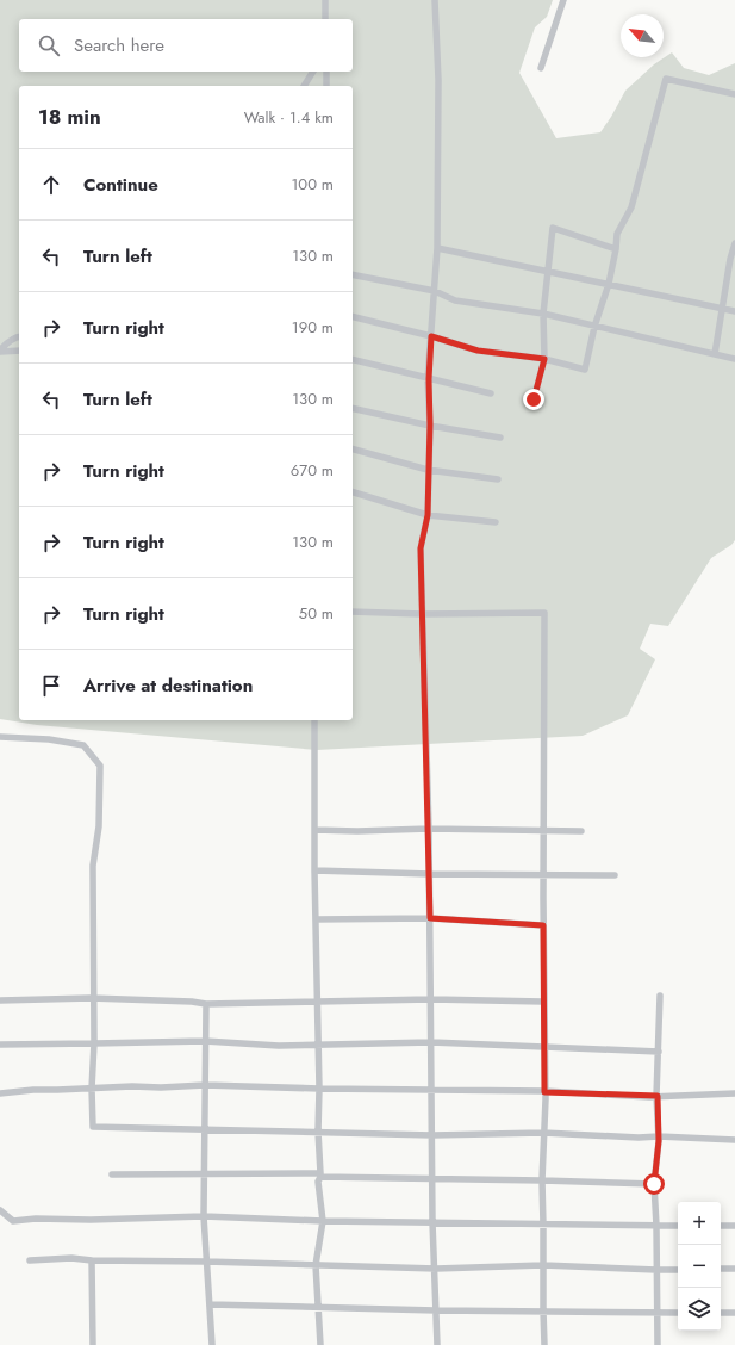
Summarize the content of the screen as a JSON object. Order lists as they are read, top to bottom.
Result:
{
  "north": "top left",
  "page": {
    "search": "Search here",
    "heading": ["18 min", "Walk · 1.4 km"],
    "list": [
      ["Continue", "100 m"],
      ["Turn left", "130 m"],
      ["Turn right", "190 m"],
      ["Turn left", "130 m"],
      ["Turn right", "670 m"],
      ["Turn right", "130 m"],
      ["Turn right", "50 m"],
      "Arrive at destination"
    ],
    "map_buttons": ["+", "−"]
  }
}
